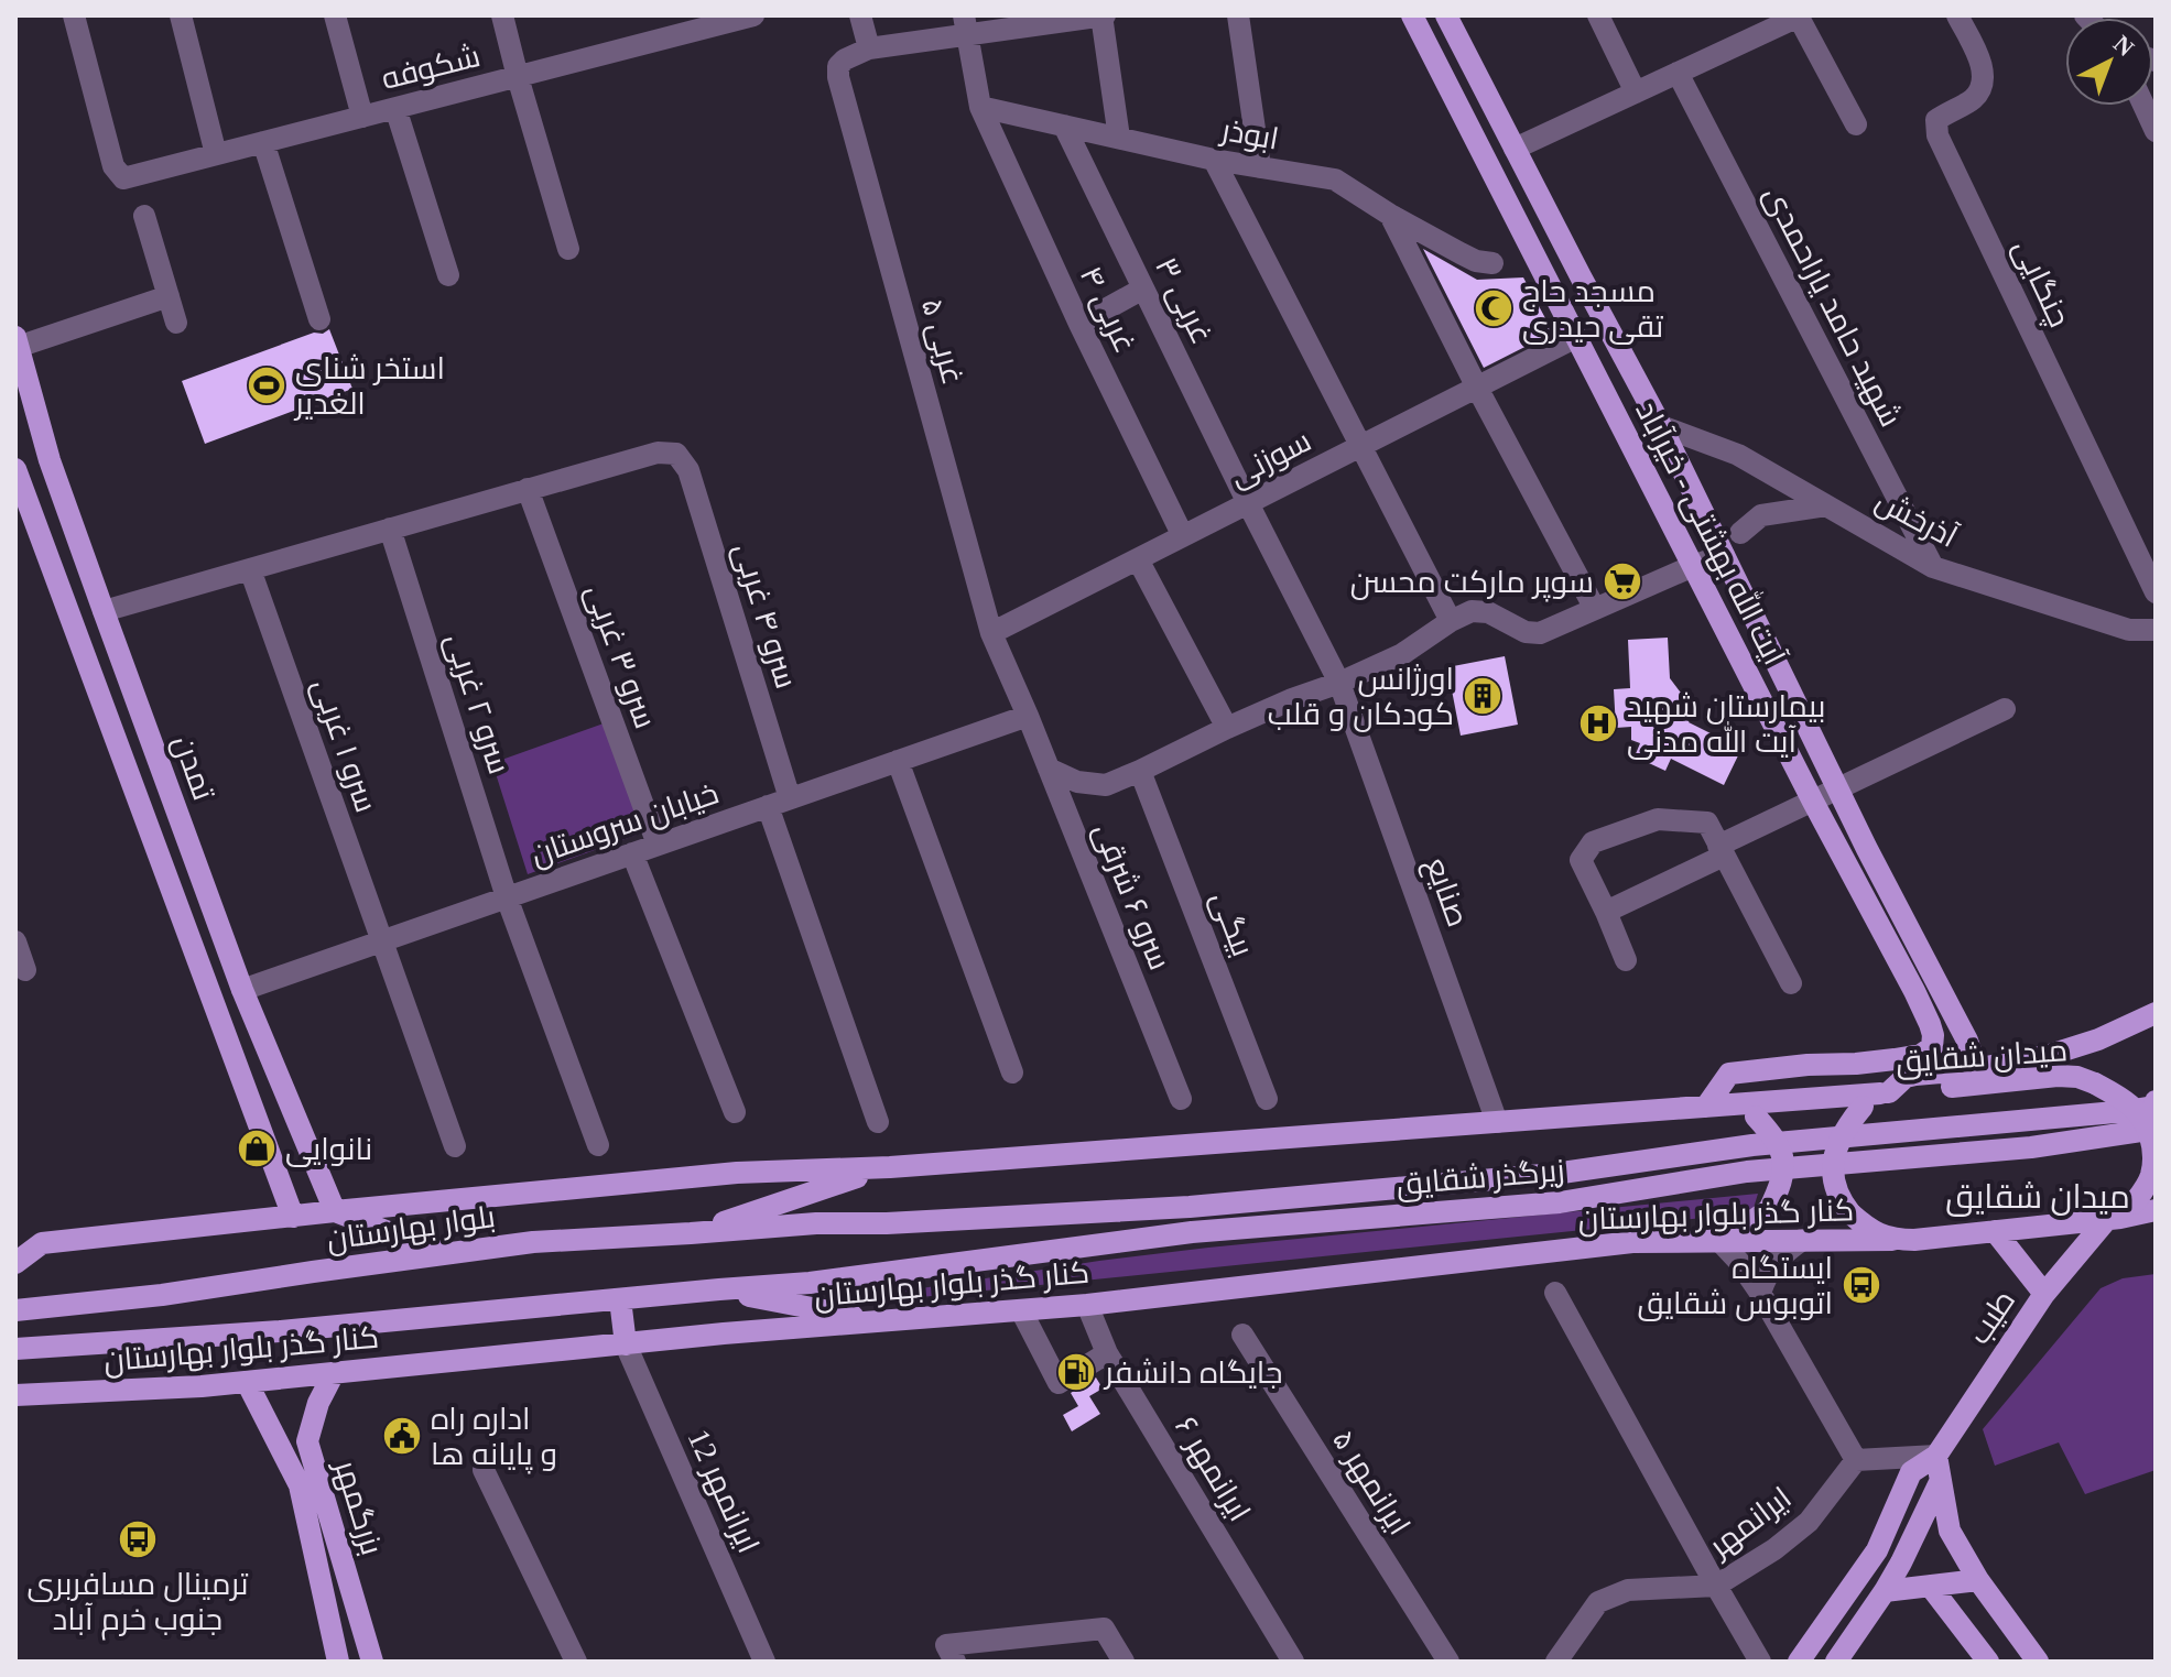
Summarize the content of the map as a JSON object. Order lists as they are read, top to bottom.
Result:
{
  "streets": {
    "main road": [
      "آیت الله بهشتی - خیرآباد",
      "تمدن",
      "میدان شقایق",
      "زیرگذر شقایق",
      "کنار گذر بلوار بهارستان",
      "بلوار بهارستان",
      "طیب",
      "بزرگمهر"
    ],
    "street": [
      "شکوفه",
      "ابوذر",
      "چنگایی",
      "غربی ۳",
      "شهید حامد یاراحمدی",
      "غربی ۴",
      "غربی ۵",
      "سوزنی",
      "آذرخش",
      "سرو ۴ غربی",
      "سرو ۳ غربی",
      "سرو ۲ غربی",
      "سرو ۱ غربی",
      "خیابان سروستان",
      "صنایع",
      "سرو ۶ شرقی",
      "بیگی",
      "ایرانمهر ۶",
      "ایرانمهر ۵",
      "ایرانمهر 12",
      "ایرانمهر"
    ]
  },
  "crossings": [
    ["ابوذر", "غربی ۳"],
    ["ابوذر", "غربی ۴"],
    ["غربی ۳", "سوزنی"],
    ["غربی ۳", "صنایع"],
    ["شهید حامد یاراحمدی", "آذرخش"],
    ["غربی ۴", "سوزنی"],
    ["غربی ۵", "سوزنی"],
    ["غربی ۵", "خیابان سروستان"],
    ["غربی ۵", "سرو ۶ شرقی"],
    ["سوزنی", "آیت الله بهشتی - خیرآباد"],
    ["آذرخش", "آیت الله بهشتی - خیرآباد"],
    ["سرو ۴ غربی", "سرو ۳ غربی"],
    ["سرو ۴ غربی", "خیابان سروستان"],
    ["سرو ۳ غربی", "خیابان سروستان"],
    ["سرو ۲ غربی", "خیابان سروستان"],
    ["سرو ۱ غربی", "خیابان سروستان"],
    ["تمدن", "خیابان سروستان"],
    ["خیابان سروستان", "سرو ۶ شرقی"],
    ["میدان شقایق", "زیرگذر شقایق"],
    ["میدان شقایق", "کنار گذر بلوار بهارستان"],
    ["زیرگذر شقایق", "بلوار بهارستان"],
    ["کنار گذر بلوار بهارستان", "ایرانمهر ۶"],
    ["کنار گذر بلوار بهارستان", "ایرانمهر 12"],
    ["کنار گذر بلوار بهارستان", "بزرگمهر"]
  ],
  "districts": ["میدان شقایق"],
  "places": {
    "mosque": ["مسجد حاج تقی حیدری"],
    "sports": ["استخر شنای الغدیر"],
    "supermarket": ["سوپر مارکت محسن"],
    "building": ["اورژانس کودکان و قلب"],
    "hospital": ["بیمارستان شهید آیت الله مدنی"],
    "shop": ["نانوایی"],
    "bus stop": ["ایستگاه اتوبوس شقایق", "ترمینال مسافربری جنوب خرم آباد"],
    "fuel station": ["جایگاه دانشفر"],
    "public building": ["اداره راه و پایانه ها"]
  },
  "north": "top right"
}
